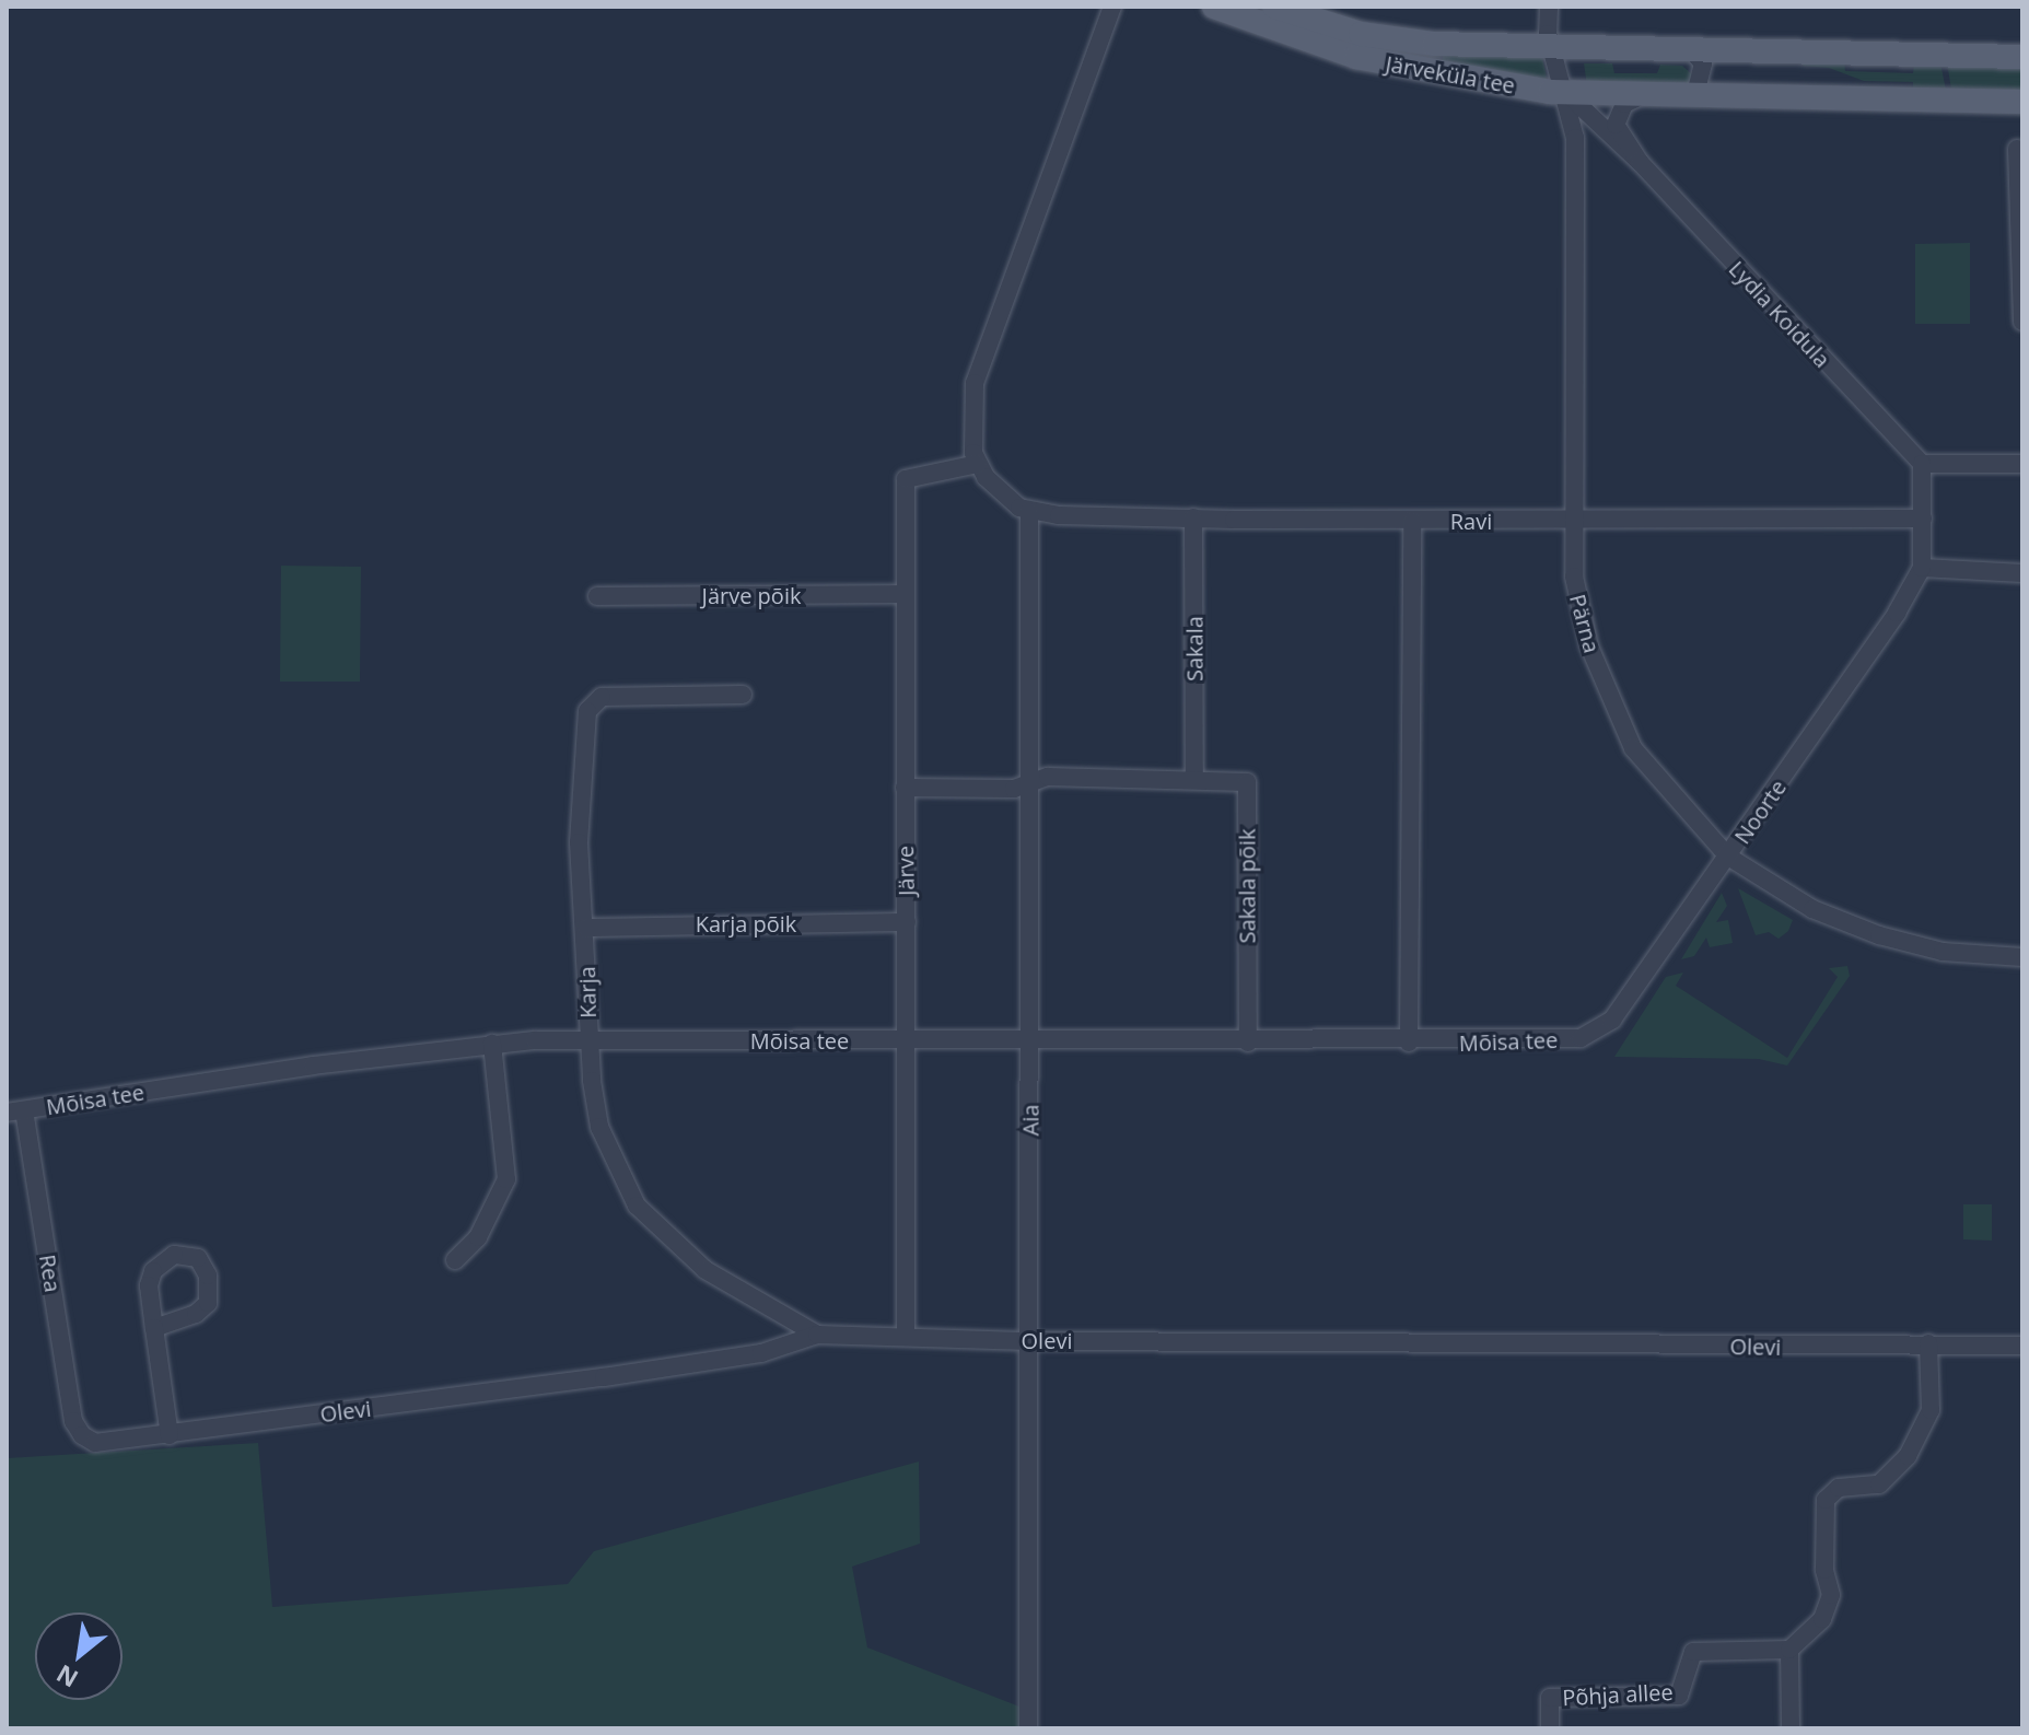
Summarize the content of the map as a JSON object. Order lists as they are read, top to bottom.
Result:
{
  "streets": {
    "main road": ["Järveküla tee"],
    "street": [
      "Lydia Koidula",
      "Ravi",
      "Järve põik",
      "Pärna",
      "Sakala",
      "Noorte",
      "Järve",
      "Sakala põik",
      "Karja põik",
      "Karja",
      "Mõisa tee",
      "Aia",
      "Rea",
      "Olevi",
      "Põhja allee"
    ]
  },
  "crossings": [
    ["Järveküla tee", "Lydia Koidula"],
    ["Järveküla tee", "Pärna"],
    ["Lydia Koidula", "Pärna"],
    ["Ravi", "Pärna"],
    ["Ravi", "Sakala"],
    ["Ravi", "Aia"],
    ["Järve põik", "Järve"],
    ["Pärna", "Noorte"],
    ["Sakala", "Sakala põik"],
    ["Noorte", "Mõisa tee"],
    ["Järve", "Karja põik"],
    ["Järve", "Mõisa tee"],
    ["Järve", "Olevi"],
    ["Sakala põik", "Mõisa tee"],
    ["Karja põik", "Karja"],
    ["Karja", "Mõisa tee"],
    ["Karja", "Olevi"],
    ["Mõisa tee", "Aia"],
    ["Mõisa tee", "Rea"],
    ["Aia", "Olevi"],
    ["Rea", "Olevi"]
  ],
  "north": "bottom left"
}
